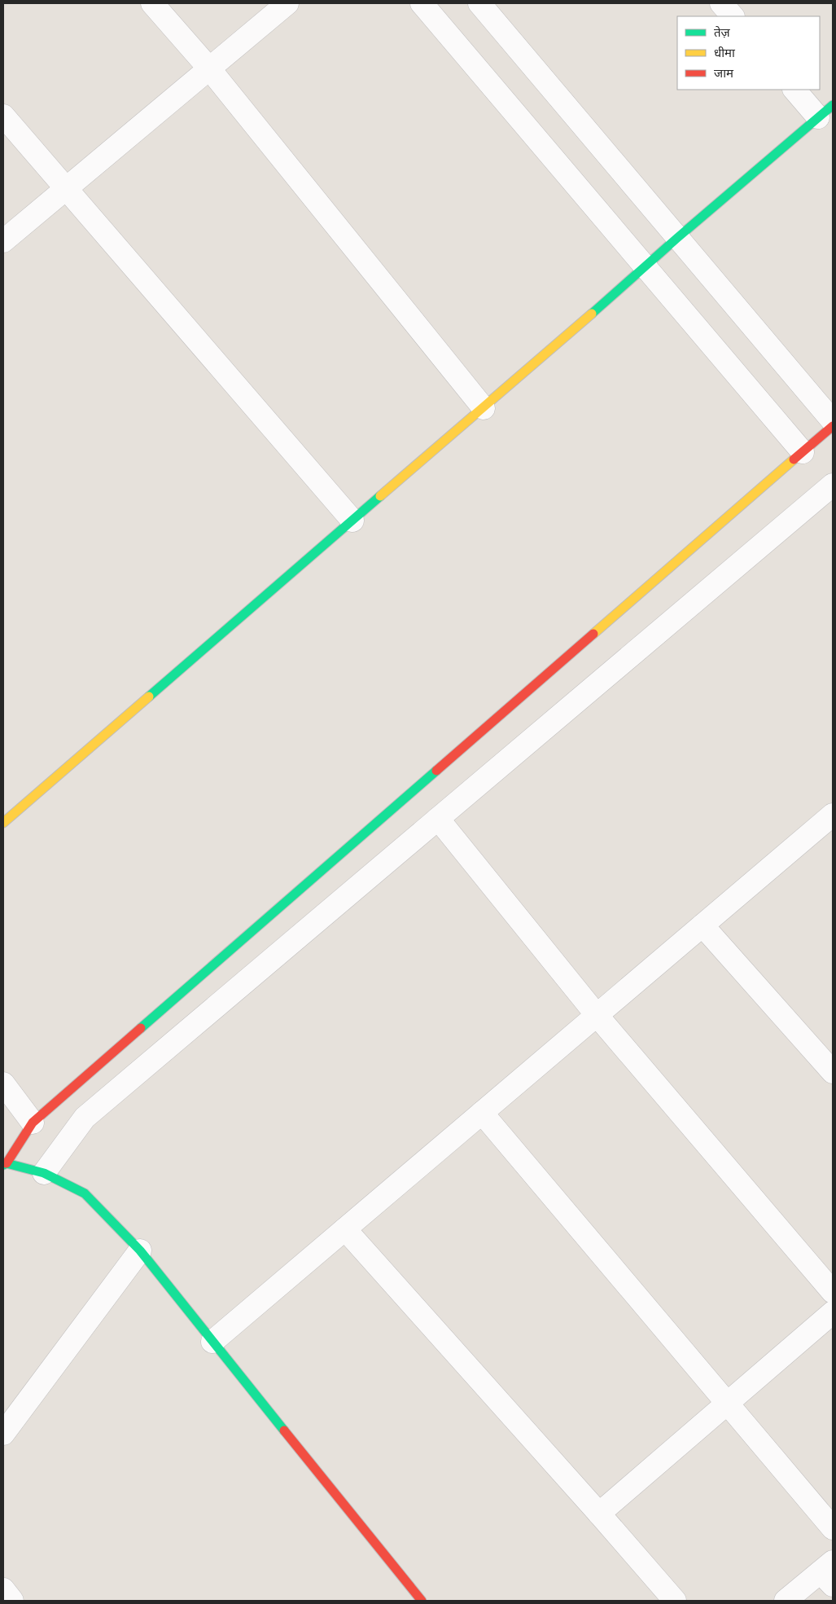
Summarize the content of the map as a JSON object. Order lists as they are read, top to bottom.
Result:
{
  "legend": ["तेज़", "धीमा", "जाम"]
}
